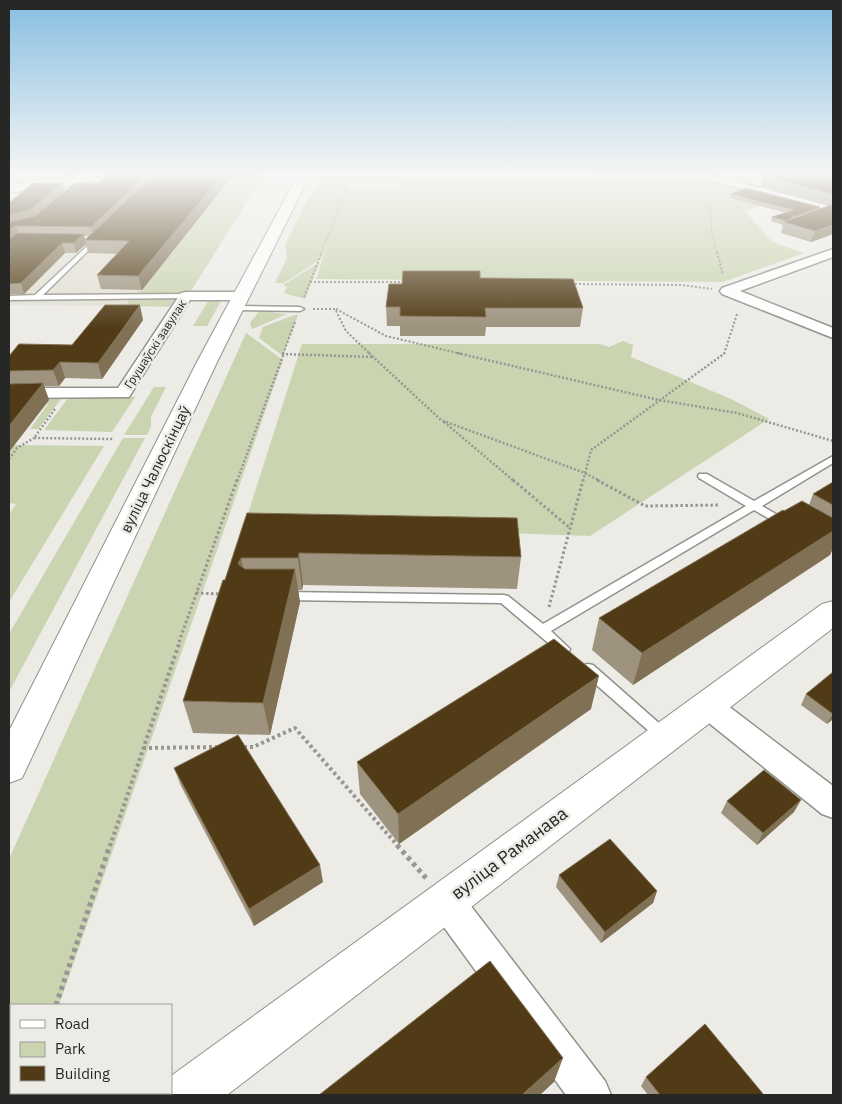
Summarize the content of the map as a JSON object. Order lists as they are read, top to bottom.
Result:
{
  "streets": {
    "main road": ["вуліца Чалюскінцаў", "вуліца Раманава"],
    "street": ["Грушаўскі завулак"]
  },
  "crossings": [
    ["Грушаўскі завулак", "вуліца Чалюскінцаў"]
  ],
  "legend": ["Road", "Park", "Building"]
}
